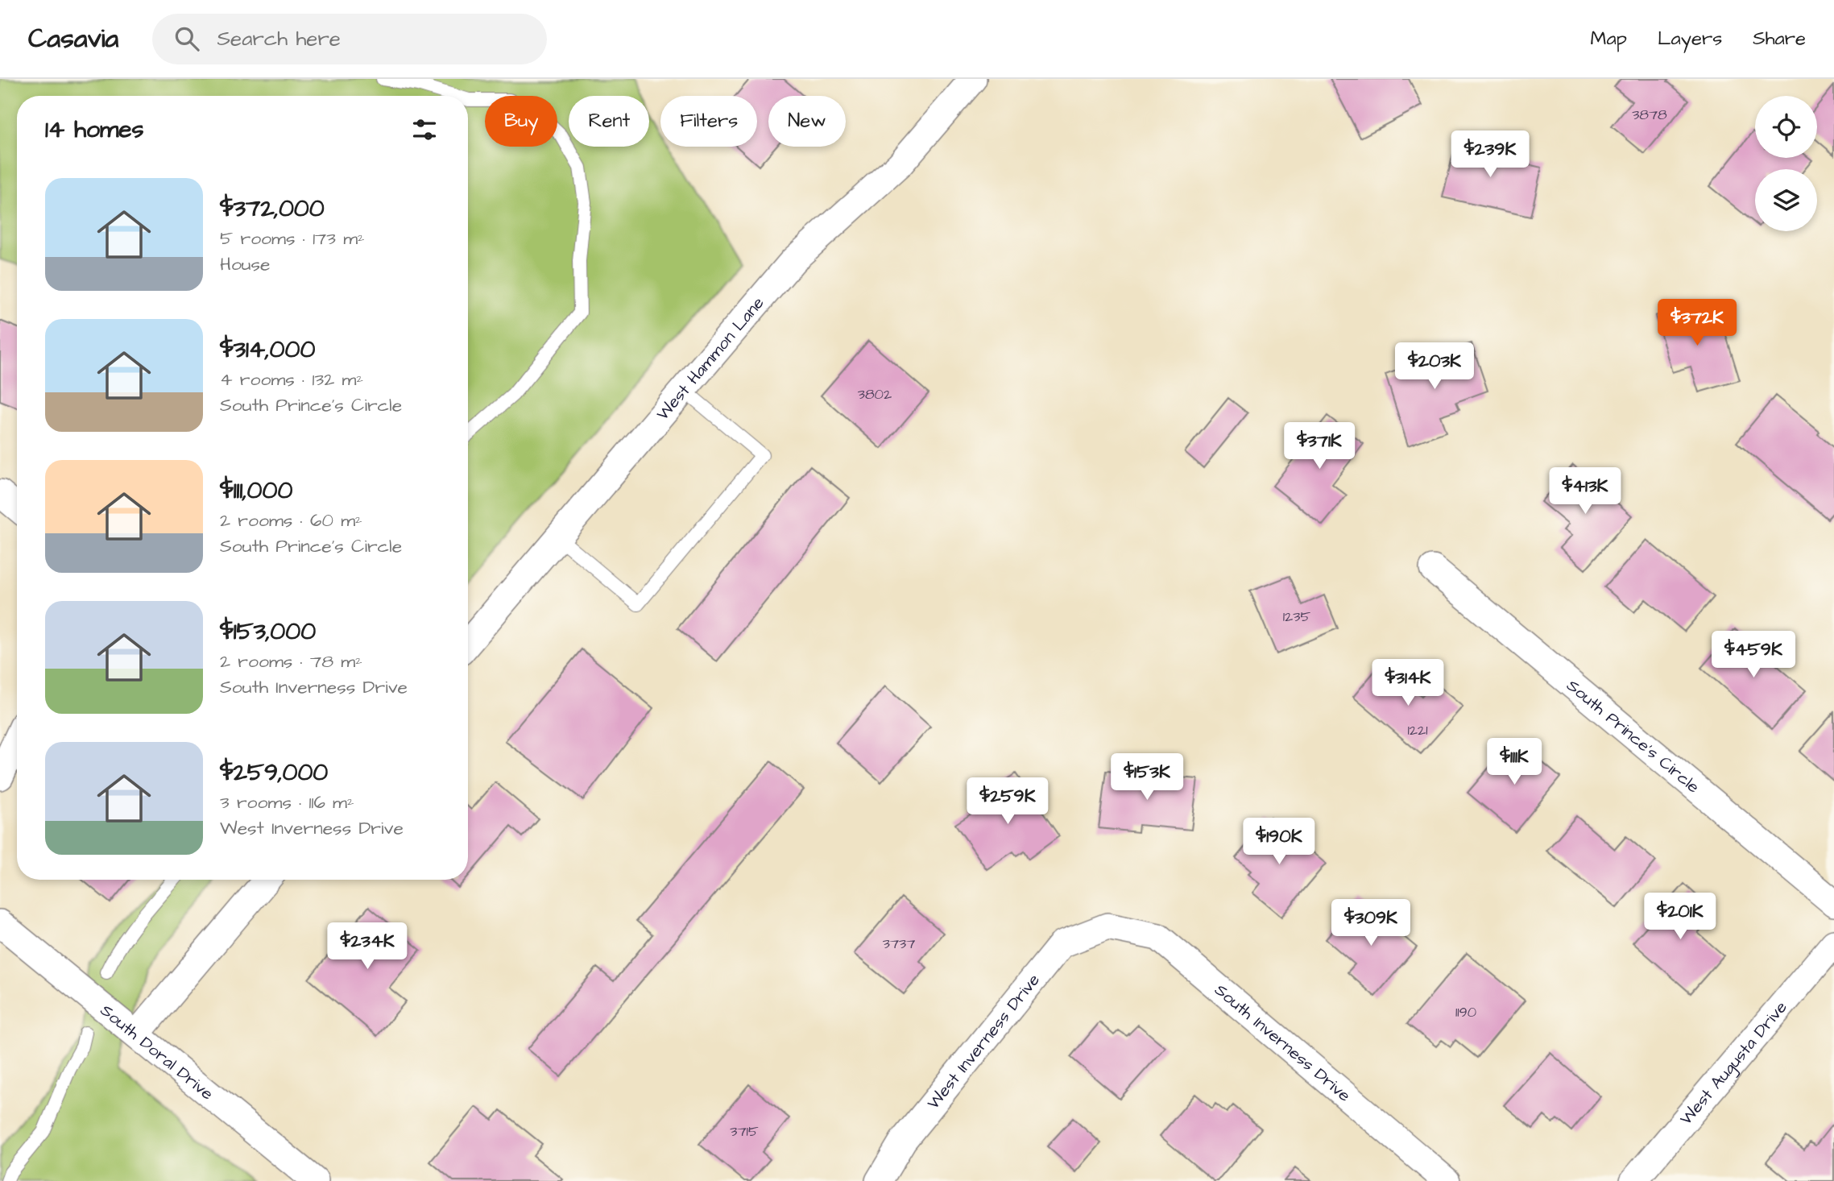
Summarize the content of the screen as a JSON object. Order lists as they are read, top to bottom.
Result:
{
  "streets": {
    "street": [
      "West Hammon Lane",
      "South Prince's Circle",
      "West Inverness Drive",
      "South Inverness Drive",
      "South Doral Drive",
      "West Augusta Drive"
    ]
  },
  "crossings": [
    ["West Inverness Drive", "South Inverness Drive"]
  ],
  "house_numbers": [
    "3878",
    "3802",
    "1235",
    "1221",
    "3737",
    "1190",
    "3715"
  ],
  "page": {
    "header": "Casavia",
    "search": "Search here",
    "nav": ["Map", "Layers", "Share"],
    "chip": [
      "Buy",
      "Rent",
      "Filters",
      "New"
    ],
    "heading": "14 homes",
    "price": [
      "$239K",
      "$372K",
      "$203K",
      "$371K",
      "$413K",
      "$459K",
      "$314K",
      "$111K",
      "$153K",
      "$259K",
      "$190K",
      "$201K",
      "$309K",
      "$234K"
    ],
    "list": [
      {
        "name": "$372,000",
        "note": "5 rooms · 173 m² · House"
      },
      {
        "name": "$314,000",
        "note": "4 rooms · 132 m² · South Prince's Circle"
      },
      {
        "name": "$111,000",
        "note": "2 rooms · 60 m² · South Prince's Circle"
      },
      {
        "name": "$153,000",
        "note": "2 rooms · 78 m² · South Inverness Drive"
      },
      {
        "name": "$259,000",
        "note": "3 rooms · 116 m² · West Inverness Drive"
      }
    ]
  }
}
